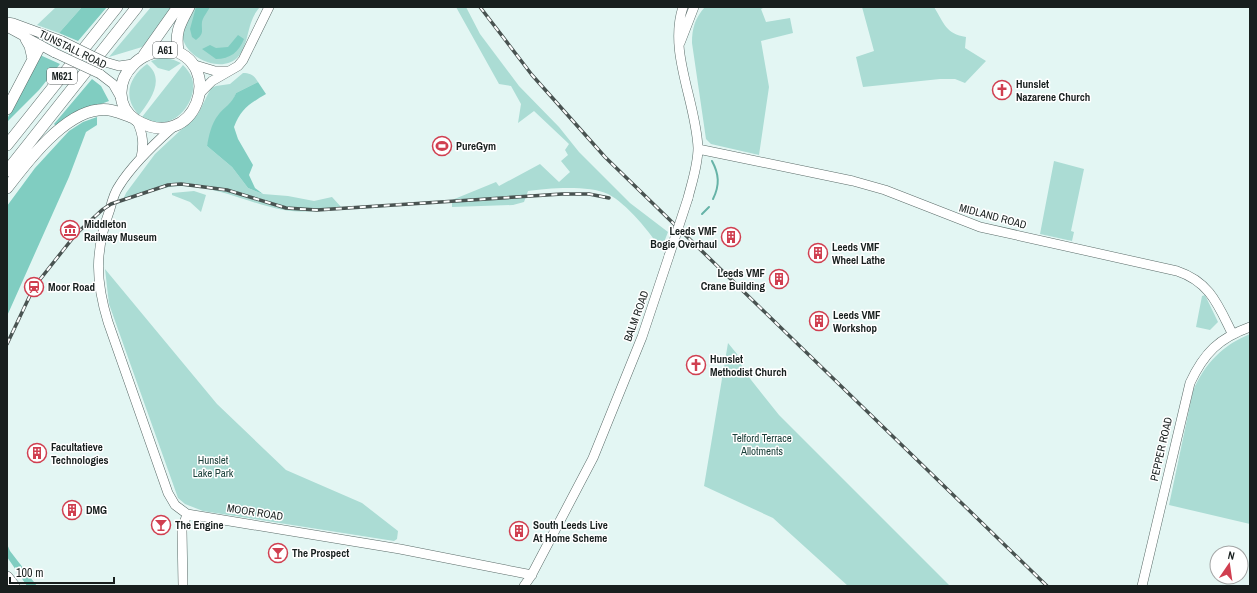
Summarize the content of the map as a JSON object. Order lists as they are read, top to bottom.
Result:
{
  "streets": {
    "highway": ["A61", "M621"],
    "street": [
      "TUNSTALL ROAD",
      "MIDLAND ROAD",
      "BALM ROAD",
      "PEPPER ROAD",
      "MOOR ROAD"
    ]
  },
  "crossings": [
    ["TUNSTALL ROAD", "A61"],
    ["MIDLAND ROAD", "BALM ROAD"],
    ["MIDLAND ROAD", "PEPPER ROAD"],
    ["BALM ROAD", "MOOR ROAD"]
  ],
  "parks": ["Telford Terrace Allotments", "Hunslet Lake Park"],
  "places": {
    "church": ["Hunslet Nazarene Church", "Hunslet Methodist Church"],
    "sports": ["PureGym"],
    "museum": ["Middleton Railway Museum"],
    "building": [
      "Leeds VMF Bogie Overhaul",
      "Leeds VMF Wheel Lathe",
      "Leeds VMF Crane Building",
      "Leeds VMF Workshop",
      "Facultatieve Technologies",
      "DMG",
      "South Leeds Live At Home Scheme"
    ],
    "station": ["Moor Road"],
    "bar": ["The Engine", "The Prospect"]
  },
  "scale_bar": "100 m",
  "north": "top"
}
